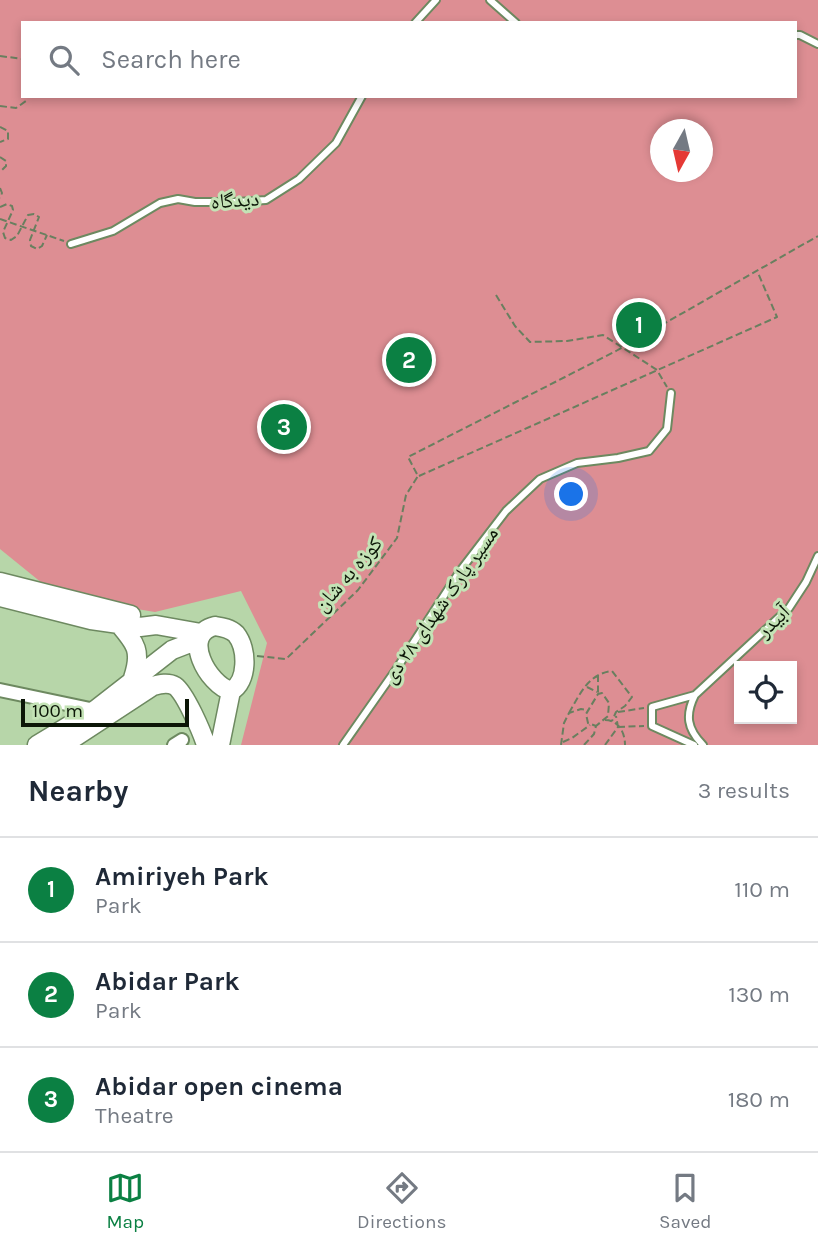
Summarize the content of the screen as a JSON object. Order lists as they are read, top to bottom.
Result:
{
  "streets": {
    "lane": ["دیدگاه", "مسیر پارک شهدای ۲۸ دی", "آبیدر"],
    "path": ["کوزه به شان"]
  },
  "scale_bar": "100 m",
  "north": "bottom",
  "page": {
    "search": "Search here",
    "pins": ["1", "2", "3"],
    "scale": "100 m",
    "heading": ["Nearby", "3 results"],
    "list": [
      {
        "mark": "1",
        "name": "Amiriyeh Park",
        "note": "Park",
        "value": "110 m"
      },
      {
        "mark": "2",
        "name": "Abidar Park",
        "note": "Park",
        "value": "130 m"
      },
      {
        "mark": "3",
        "name": "Abidar open cinema",
        "note": "Theatre",
        "value": "180 m"
      }
    ],
    "nav": ["Map", "Directions", "Saved"]
  }
}
